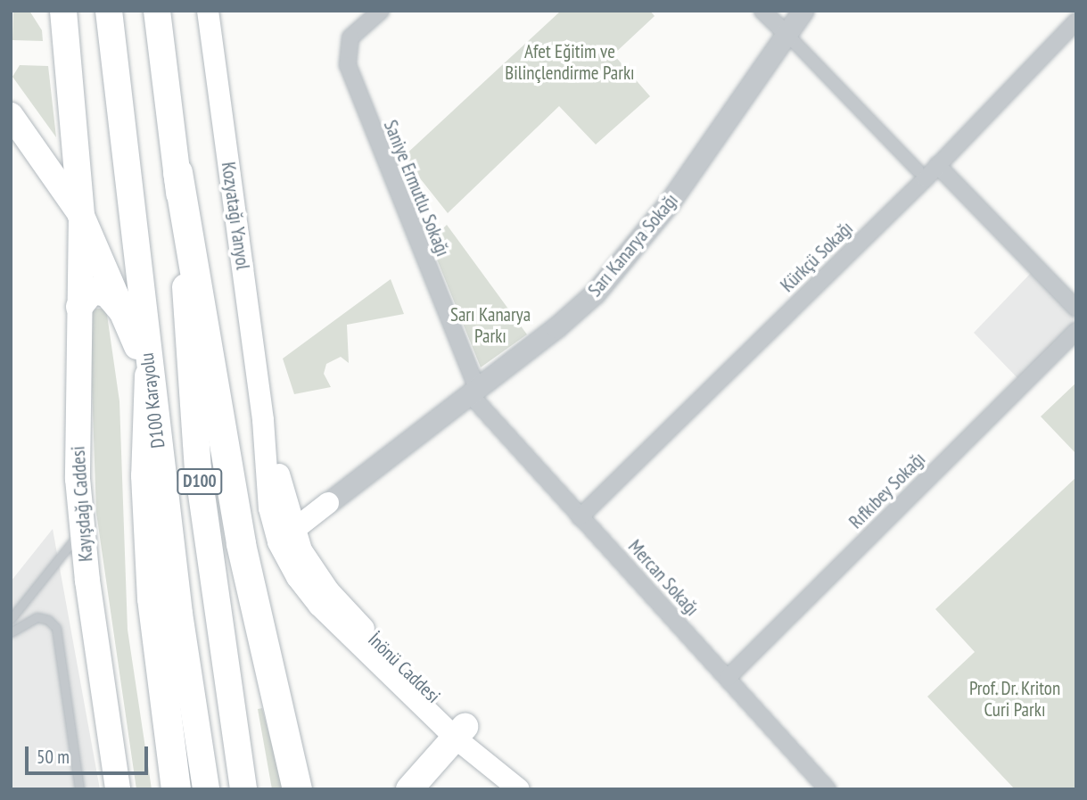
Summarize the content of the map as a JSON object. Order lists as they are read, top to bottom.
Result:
{
  "streets": {
    "highway": ["D100 Karayolu", "D100"],
    "main road": ["Kozyatağı Yanyol", "Kayışdağı Caddesi", "İnönü Caddesi"],
    "street": [
      "Saniye Ermutlu Sokağı",
      "Sarı Kanarya Sokağı",
      "Kürkçü Sokağı",
      "Rıfkıbey Sokağı",
      "Mercan Sokağı"
    ]
  },
  "crossings": [
    ["Saniye Ermutlu Sokağı", "Sarı Kanarya Sokağı"],
    ["Saniye Ermutlu Sokağı", "Mercan Sokağı"],
    ["Kozyatağı Yanyol", "İnönü Caddesi"],
    ["Sarı Kanarya Sokağı", "Mercan Sokağı"],
    ["Kürkçü Sokağı", "Mercan Sokağı"],
    ["D100 Karayolu", "D100"],
    ["D100", "Kayışdağı Caddesi"],
    ["Rıfkıbey Sokağı", "Mercan Sokağı"]
  ],
  "parks": ["Afet Eğitim ve Bilinçlendirme Parkı", "Sarı Kanarya Parkı", "Prof. Dr. Kriton Curi Parkı"],
  "scale_bar": "50 m"
}
